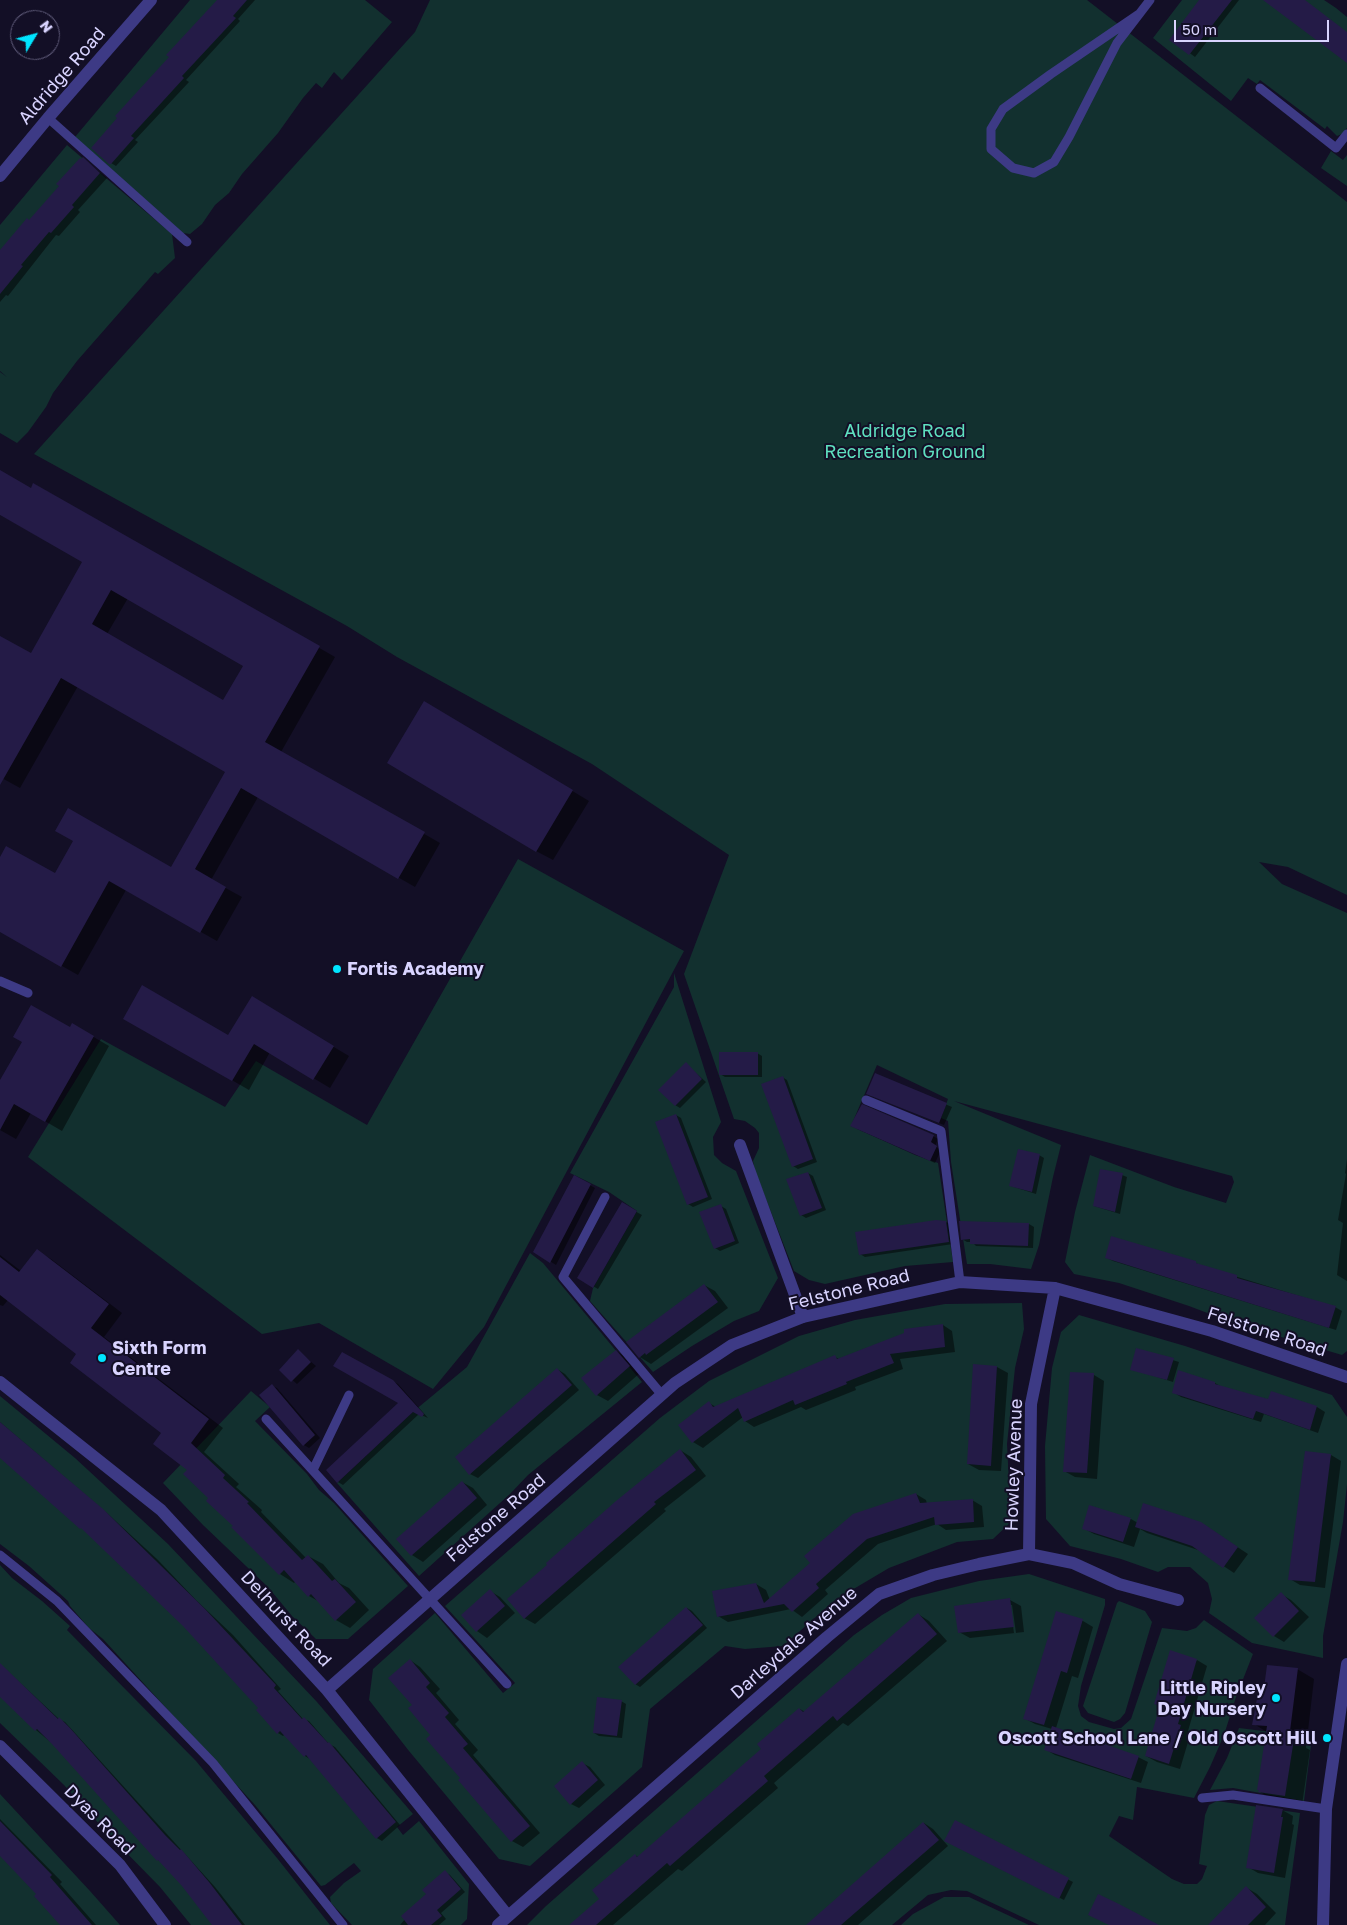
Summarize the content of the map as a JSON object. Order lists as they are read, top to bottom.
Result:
{
  "streets": {
    "street": [
      "Aldridge Road",
      "Felstone Road",
      "Howley Avenue",
      "Delhurst Road",
      "Darleydale Avenue",
      "Dyas Road"
    ]
  },
  "crossings": [
    ["Felstone Road", "Howley Avenue"],
    ["Felstone Road", "Delhurst Road"],
    ["Howley Avenue", "Darleydale Avenue"],
    ["Delhurst Road", "Darleydale Avenue"]
  ],
  "parks": ["Aldridge Road Recreation Ground"],
  "places": [
    "Fortis Academy",
    "Sixth Form Centre",
    "Little Ripley Day Nursery",
    "Oscott School Lane / Old Oscott Hill"
  ],
  "scale_bar": "50 m",
  "north": "top right"
}
